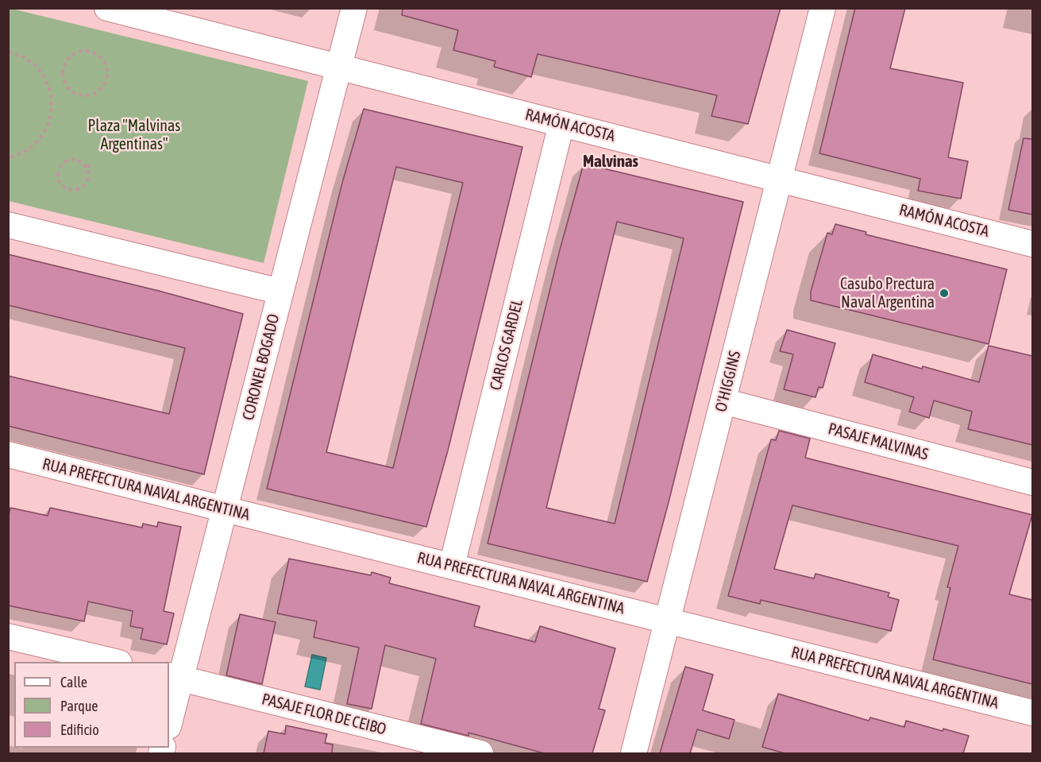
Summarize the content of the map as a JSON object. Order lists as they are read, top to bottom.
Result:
{
  "streets": {
    "street": [
      "RAMÓN ACOSTA",
      "CARLOS GARDEL",
      "CORONEL BOGADO",
      "O'HIGGINS",
      "PASAJE MALVINAS",
      "RUA PREFECTURA NAVAL ARGENTINA",
      "PASAJE FLOR DE CEIBO"
    ]
  },
  "crossings": [
    ["RAMÓN ACOSTA", "CARLOS GARDEL"],
    ["RAMÓN ACOSTA", "CORONEL BOGADO"],
    ["RAMÓN ACOSTA", "O'HIGGINS"],
    ["CARLOS GARDEL", "RUA PREFECTURA NAVAL ARGENTINA"],
    ["CORONEL BOGADO", "RUA PREFECTURA NAVAL ARGENTINA"],
    ["CORONEL BOGADO", "PASAJE FLOR DE CEIBO"],
    ["O'HIGGINS", "PASAJE MALVINAS"],
    ["O'HIGGINS", "RUA PREFECTURA NAVAL ARGENTINA"]
  ],
  "districts": ["Malvinas"],
  "parks": ["Plaza \"Malvinas Argentinas\""],
  "places": ["Casubo Prectura Naval Argentina"],
  "legend": ["Calle", "Parque", "Edificio"]
}
